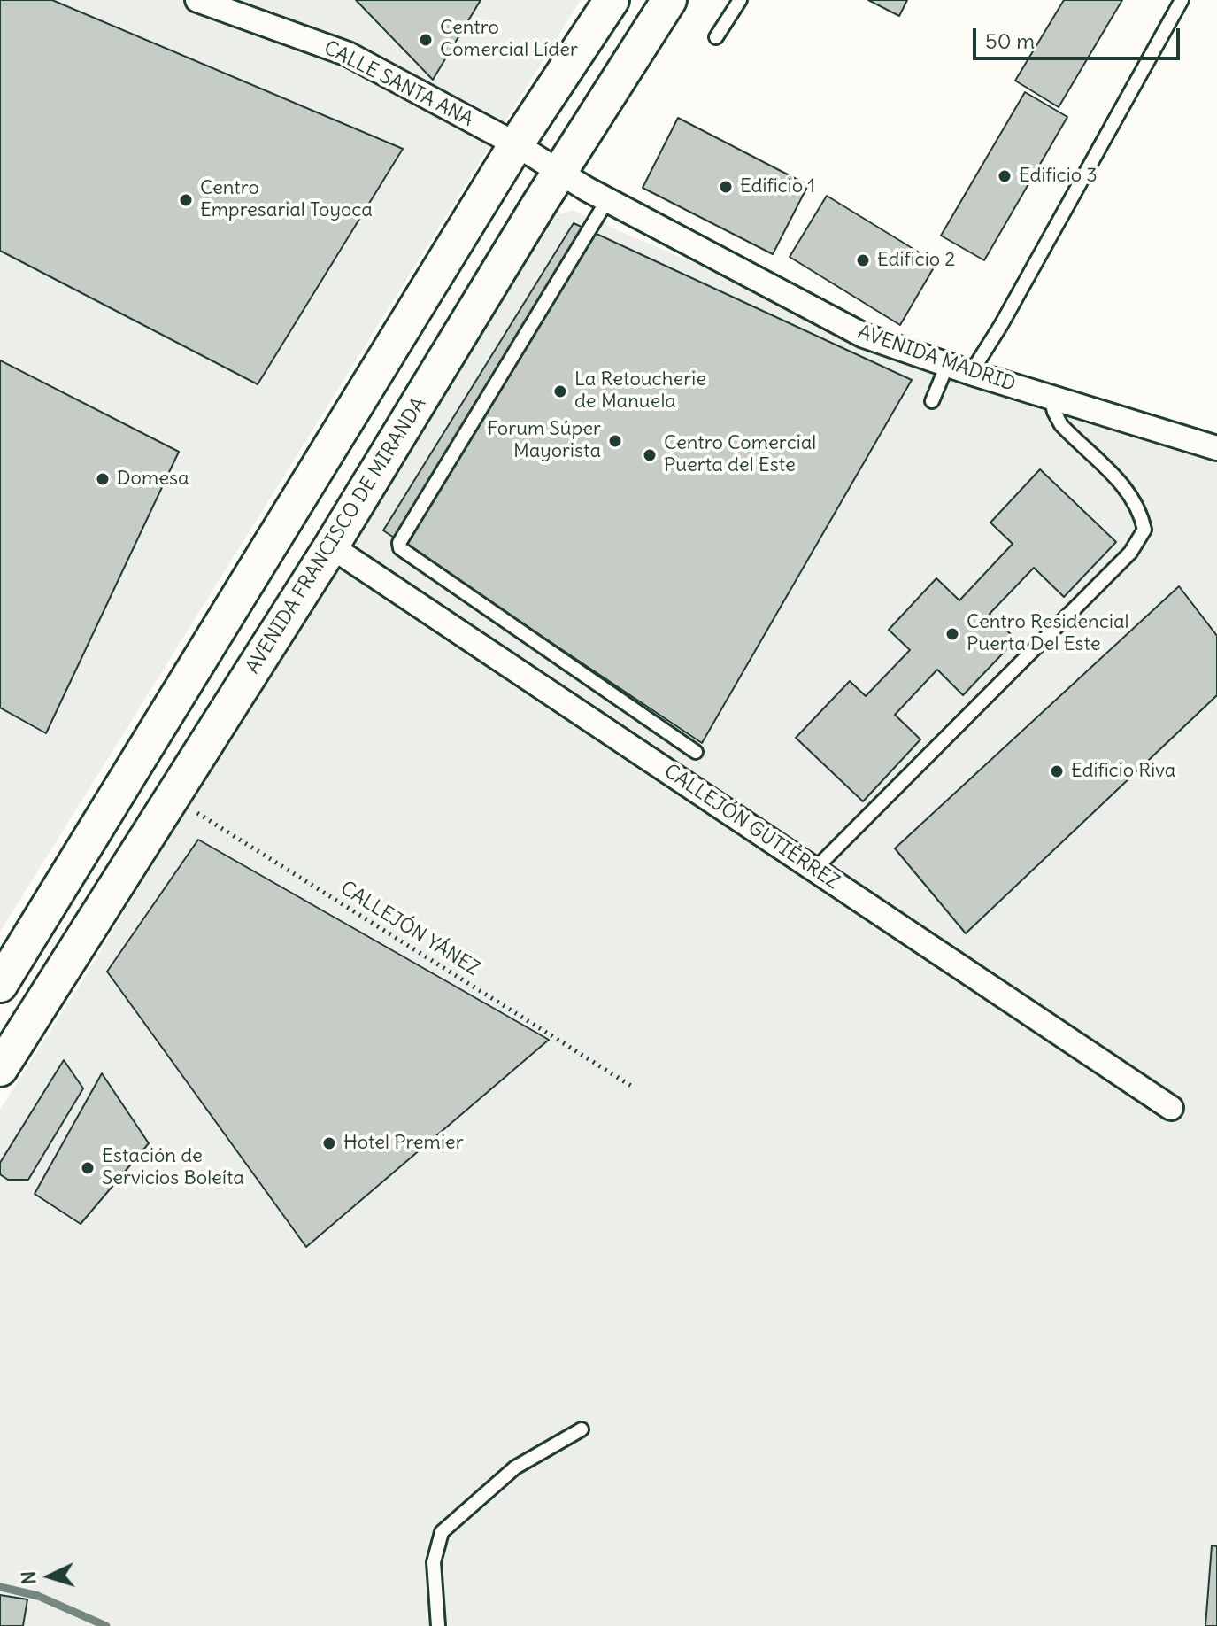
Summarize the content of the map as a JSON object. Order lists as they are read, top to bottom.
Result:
{
  "streets": {
    "main road": ["AVENIDA FRANCISCO DE MIRANDA"],
    "street": ["CALLE SANTA ANA", "AVENIDA MADRID", "CALLEJÓN GUTIÉRREZ"],
    "path": ["CALLEJÓN YÁNEZ"]
  },
  "crossings": [
    ["CALLE SANTA ANA", "AVENIDA MADRID"],
    ["CALLE SANTA ANA", "AVENIDA FRANCISCO DE MIRANDA"],
    ["AVENIDA MADRID", "AVENIDA FRANCISCO DE MIRANDA"],
    ["AVENIDA FRANCISCO DE MIRANDA", "CALLEJÓN GUTIÉRREZ"],
    ["AVENIDA FRANCISCO DE MIRANDA", "CALLEJÓN YÁNEZ"]
  ],
  "places": [
    "Centro Comercial Líder",
    "Edificio 3",
    "Edificio 1",
    "Centro Empresarial Toyoca",
    "Edificio 2",
    "La Retoucherie de Manuela",
    "Forum Súper Mayorista",
    "Centro Comercial Puerta del Este",
    "Domesa",
    "Centro Residencial Puerta Del Este",
    "Edificio Riva",
    "Hotel Premier",
    "Estación de Servicios Boleíta"
  ],
  "scale_bar": "50 m",
  "north": "left"
}
